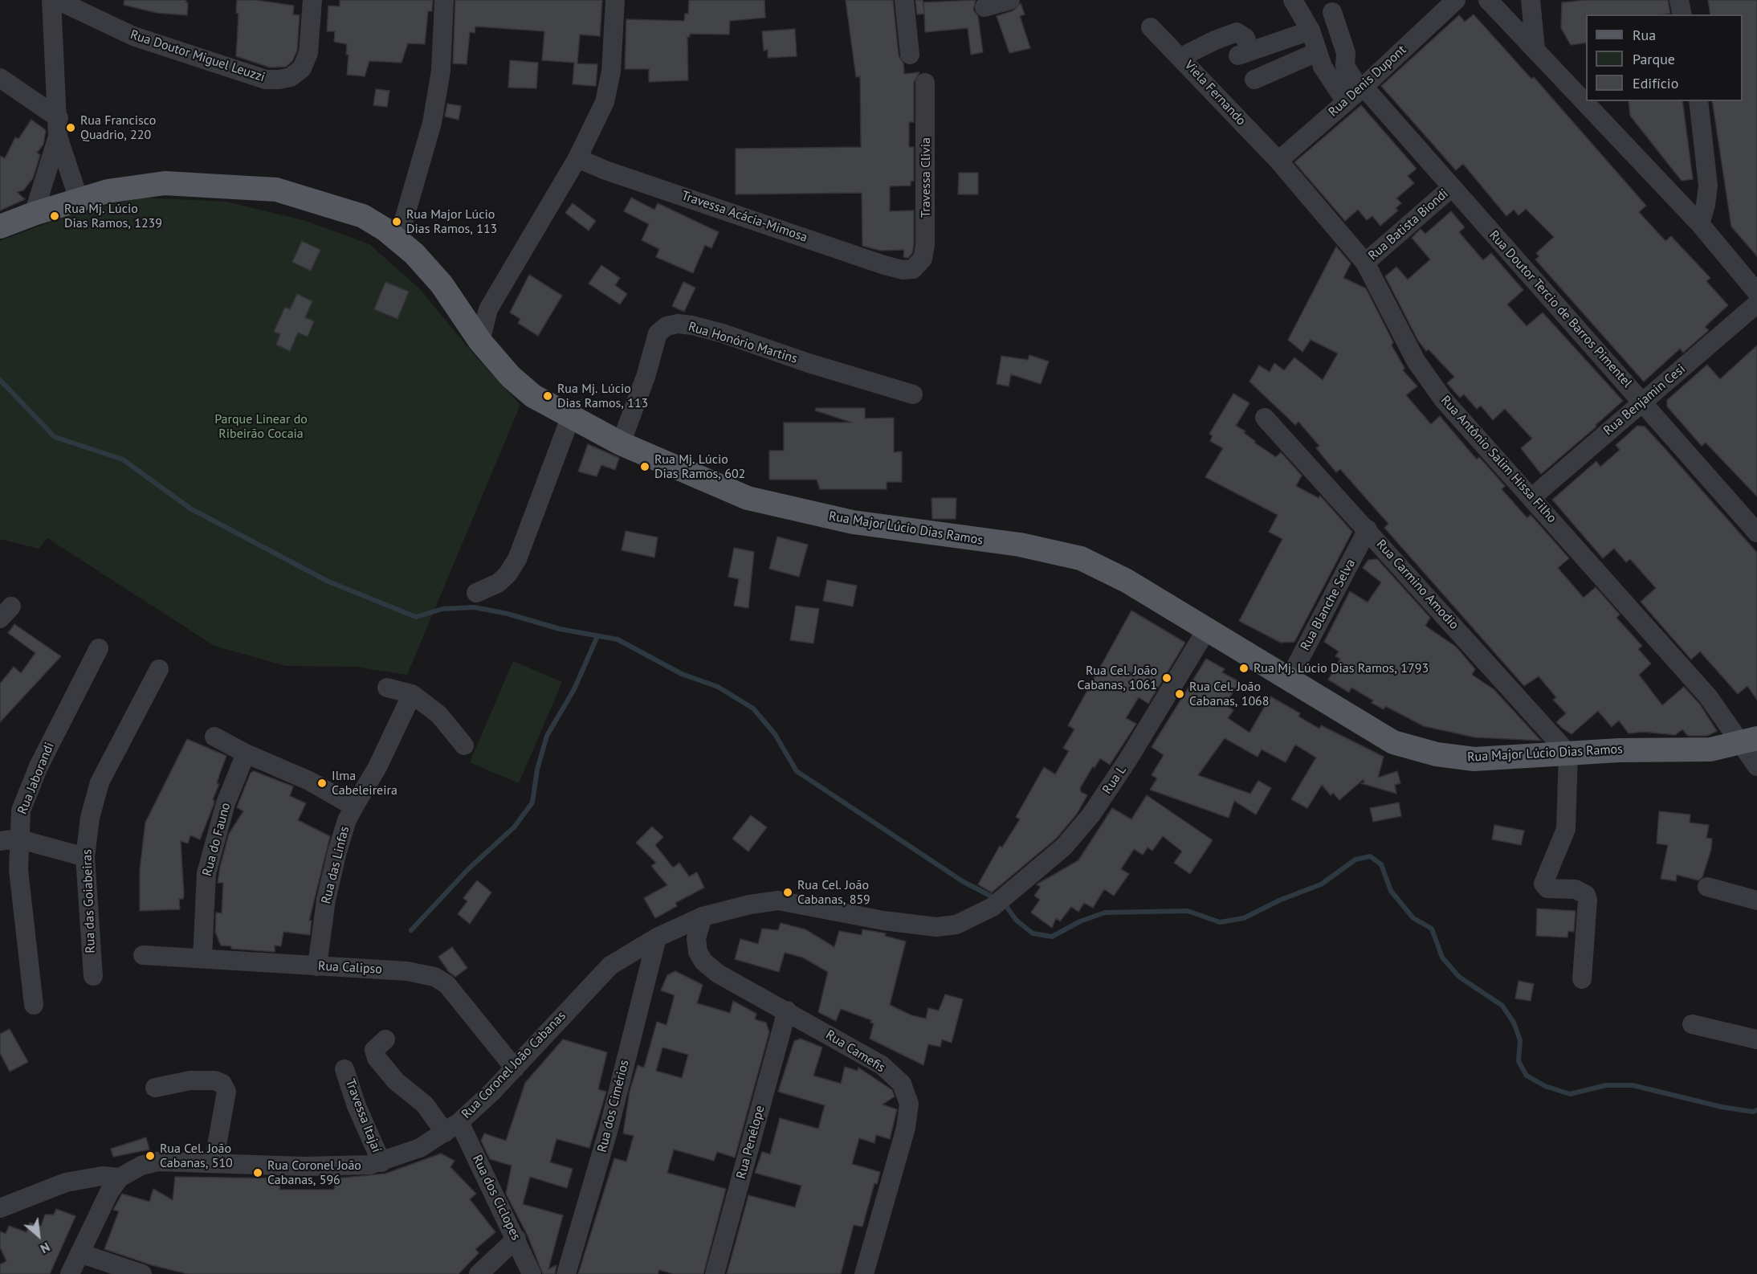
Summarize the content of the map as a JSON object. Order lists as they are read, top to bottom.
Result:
{
  "streets": {
    "main road": ["Rua Major Lúcio Dias Ramos"],
    "street": [
      "Rua Doutor Miguel Leuzzi",
      "Rua Denis Dupont",
      "Viela Fernando",
      "Travessa Clivia",
      "Travessa Acácia-Mimosa",
      "Rua Batista Biondi",
      "Rua Doutor Tercio de Barros Pimentel",
      "Rua Honório Martins",
      "Rua Benjamin Cesi",
      "Rua Antônio Salim Hissa Filho",
      "Rua Carmino Amodio",
      "Rua Blanche Selva",
      "Rua Jaborandi",
      "Rua L",
      "Rua do Fauno",
      "Rua das Linfas",
      "Rua das Goiabeiras",
      "Rua Calipso",
      "Rua Camefis",
      "Rua Coronel João Cabanas",
      "Rua dos Cimérios",
      "Travessa Itajaí",
      "Rua Penélope",
      "Rua dos Ciclopes"
    ]
  },
  "crossings": [
    ["Rua Denis Dupont", "Viela Fernando"],
    ["Rua Denis Dupont", "Rua Doutor Tercio de Barros Pimentel"],
    ["Rua Denis Dupont", "Rua Antônio Salim Hissa Filho"],
    ["Viela Fernando", "Rua Antônio Salim Hissa Filho"],
    ["Travessa Clivia", "Travessa Acácia-Mimosa"],
    ["Rua Batista Biondi", "Rua Doutor Tercio de Barros Pimentel"],
    ["Rua Batista Biondi", "Rua Antônio Salim Hissa Filho"],
    ["Rua Doutor Tercio de Barros Pimentel", "Rua Benjamin Cesi"],
    ["Rua Honório Martins", "Rua Major Lúcio Dias Ramos"],
    ["Rua Benjamin Cesi", "Rua Antônio Salim Hissa Filho"],
    ["Rua Antônio Salim Hissa Filho", "Rua Major Lúcio Dias Ramos"],
    ["Rua Major Lúcio Dias Ramos", "Rua Carmino Amodio"],
    ["Rua Major Lúcio Dias Ramos", "Rua Blanche Selva"],
    ["Rua Major Lúcio Dias Ramos", "Rua L"],
    ["Rua Carmino Amodio", "Rua Blanche Selva"],
    ["Rua L", "Rua Coronel João Cabanas"],
    ["Rua do Fauno", "Rua Calipso"],
    ["Rua das Linfas", "Rua Calipso"],
    ["Rua Calipso", "Rua Coronel João Cabanas"],
    ["Rua Camefis", "Rua Coronel João Cabanas"],
    ["Rua Camefis", "Rua Penélope"],
    ["Rua Coronel João Cabanas", "Rua dos Cimérios"],
    ["Rua Coronel João Cabanas", "Travessa Itajaí"],
    ["Rua Coronel João Cabanas", "Rua dos Ciclopes"]
  ],
  "parks": ["Parque Linear do Ribeirão Cocaia"],
  "places": [
    "Rua Francisco Quadrio, 220",
    "Rua Mj. Lúcio Dias Ramos, 1239",
    "Rua Major Lúcio Dias Ramos, 113",
    "Rua Mj. Lúcio Dias Ramos, 113",
    "Rua Mj. Lúcio Dias Ramos, 602",
    "Rua Mj. Lúcio Dias Ramos, 1793",
    "Rua Cel. João Cabanas, 1061",
    "Rua Cel. João Cabanas, 1068",
    "Ilma Cabeleireira",
    "Rua Cel. João Cabanas, 859",
    "Rua Cel. João Cabanas, 510",
    "Rua Coronel João Cabanas, 596"
  ],
  "legend": ["Rua", "Parque", "Edifício"],
  "north": "bottom right"
}
